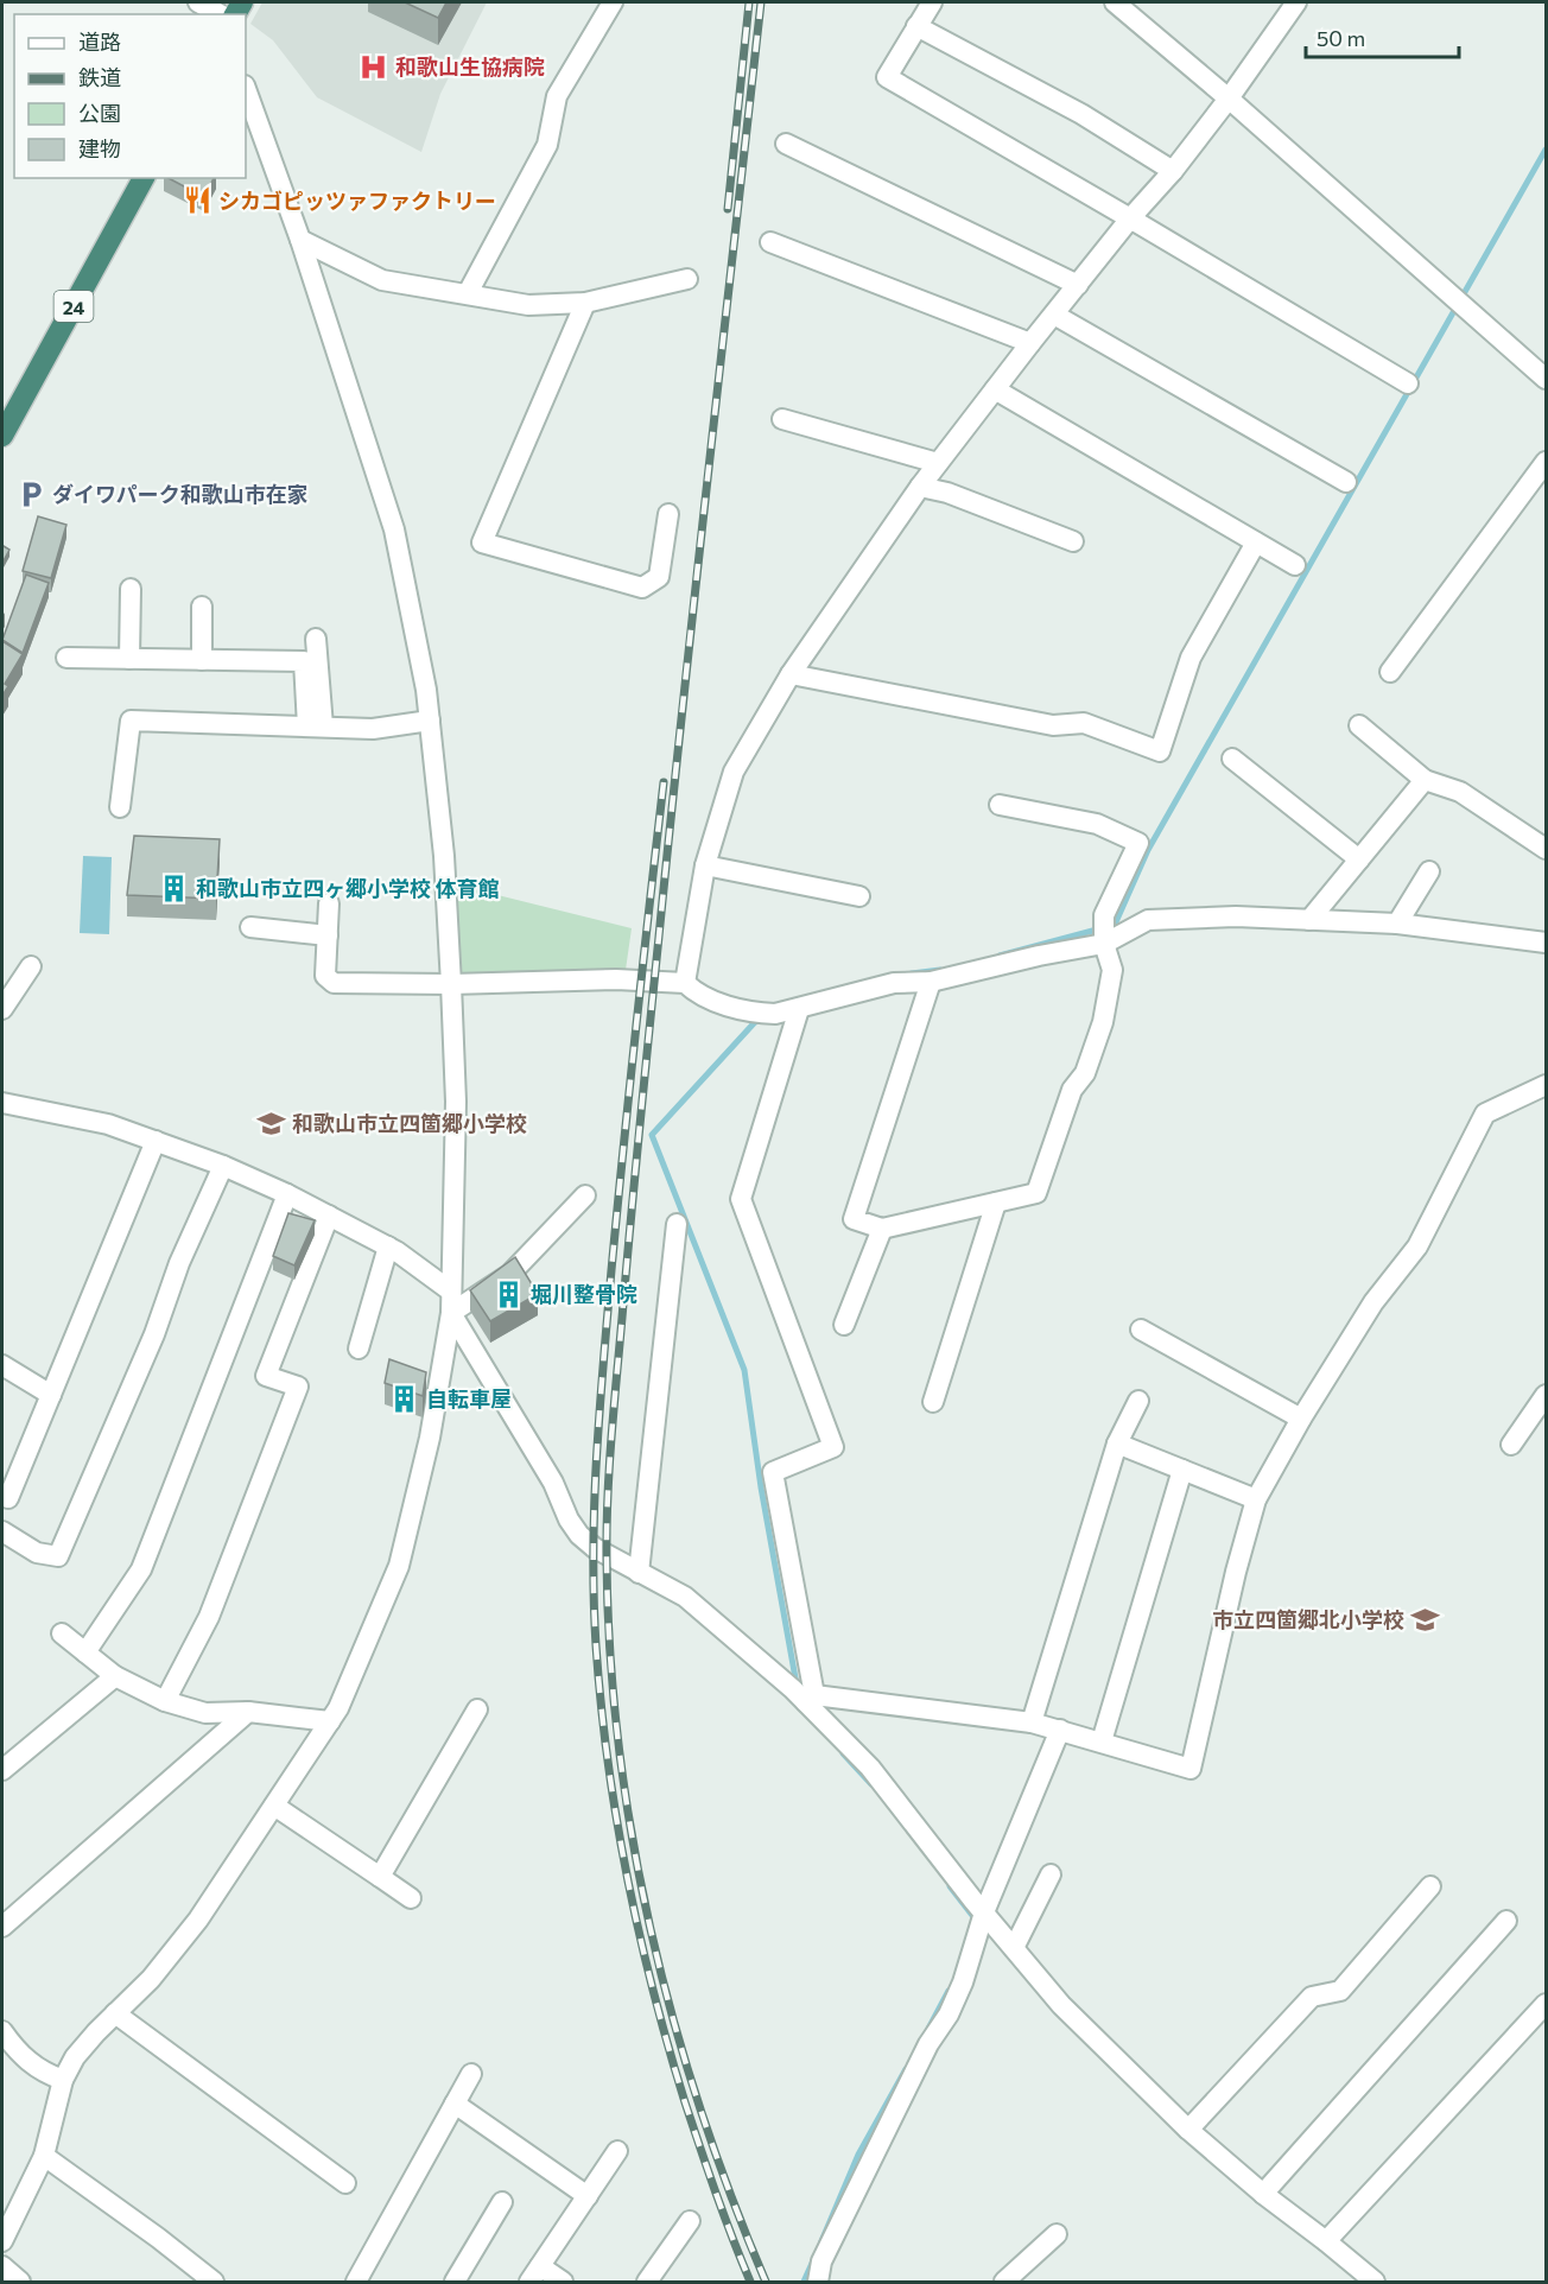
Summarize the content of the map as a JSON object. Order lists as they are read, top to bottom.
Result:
{
  "streets": {
    "highway": ["24"]
  },
  "places": {
    "hospital": ["和歌山生協病院"],
    "restaurant": ["シカゴピッツァファクトリー"],
    "parking": ["ダイワパーク和歌山市在家"],
    "building": ["和歌山市立四ヶ郷小学校 体育館", "堀川整骨院", "自転車屋"],
    "school or university": ["和歌山市立四箇郷小学校", "市立四箇郷北小学校"]
  },
  "legend": [
    "道路",
    "鉄道",
    "公園",
    "建物"
  ],
  "scale_bar": "50 m"
}
